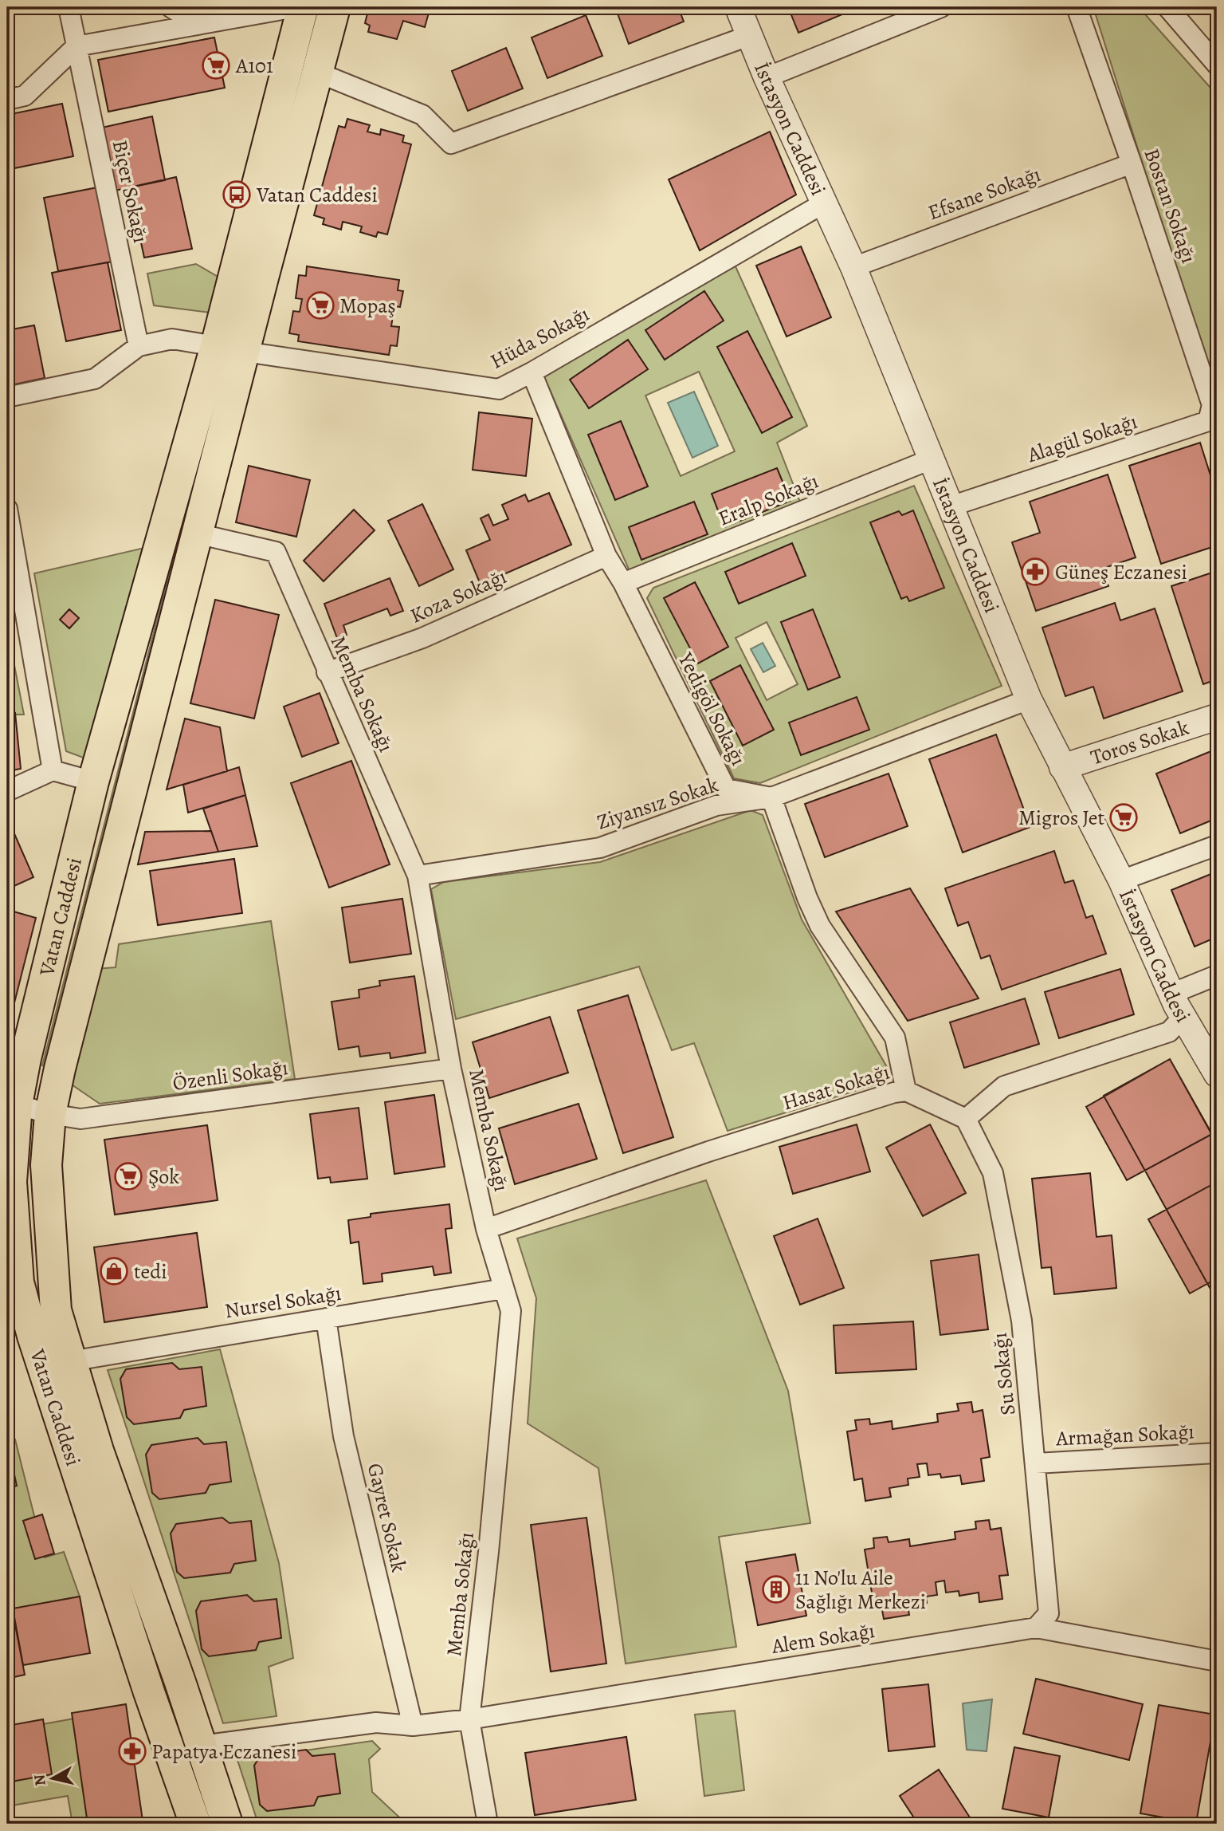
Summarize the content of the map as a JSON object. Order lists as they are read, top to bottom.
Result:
{
  "streets": {
    "main road": ["Vatan Caddesi"],
    "street": [
      "İstasyon Caddesi",
      "Biçer Sokağı",
      "Efsane Sokağı",
      "Bostan Sokağı",
      "Hüda Sokağı",
      "Alagül Sokağı",
      "Eralp Sokağı",
      "Koza Sokağı",
      "Memba Sokağı",
      "Yedigöl Sokağı",
      "Toros Sokak",
      "Ziyansız Sokak",
      "Özenli Sokağı",
      "Hasat Sokağı",
      "Nursel Sokağı",
      "Su Sokağı",
      "Armağan Sokağı",
      "Gayret Sokak",
      "Alem Sokağı"
    ]
  },
  "crossings": [
    ["İstasyon Caddesi", "Efsane Sokağı"],
    ["İstasyon Caddesi", "Hüda Sokağı"],
    ["İstasyon Caddesi", "Alagül Sokağı"],
    ["İstasyon Caddesi", "Eralp Sokağı"],
    ["İstasyon Caddesi", "Toros Sokak"],
    ["İstasyon Caddesi", "Ziyansız Sokak"],
    ["Biçer Sokağı", "Hüda Sokağı"],
    ["Efsane Sokağı", "Bostan Sokağı"],
    ["Bostan Sokağı", "Alagül Sokağı"],
    ["Hüda Sokağı", "Yedigöl Sokağı"],
    ["Hüda Sokağı", "Vatan Caddesi"],
    ["Eralp Sokağı", "Yedigöl Sokağı"],
    ["Koza Sokağı", "Memba Sokağı"],
    ["Koza Sokağı", "Yedigöl Sokağı"],
    ["Memba Sokağı", "Ziyansız Sokak"],
    ["Memba Sokağı", "Vatan Caddesi"],
    ["Memba Sokağı", "Özenli Sokağı"],
    ["Memba Sokağı", "Hasat Sokağı"],
    ["Memba Sokağı", "Nursel Sokağı"],
    ["Memba Sokağı", "Alem Sokağı"],
    ["Yedigöl Sokağı", "Ziyansız Sokak"],
    ["Vatan Caddesi", "Özenli Sokağı"],
    ["Vatan Caddesi", "Nursel Sokağı"],
    ["Vatan Caddesi", "Alem Sokağı"],
    ["Hasat Sokağı", "Su Sokağı"],
    ["Nursel Sokağı", "Gayret Sokak"],
    ["Su Sokağı", "Armağan Sokağı"],
    ["Su Sokağı", "Alem Sokağı"],
    ["Gayret Sokak", "Alem Sokağı"]
  ],
  "places": {
    "supermarket": [
      "A101",
      "Mopaş",
      "Migros Jet",
      "Şok"
    ],
    "bus stop": ["Vatan Caddesi"],
    "pharmacy": ["Güneş Eczanesi", "Papatya Eczanesi"],
    "shop": ["tedi"],
    "building": ["11 No'lu Aile Sağlığı Merkezi"]
  },
  "north": "left"
}
